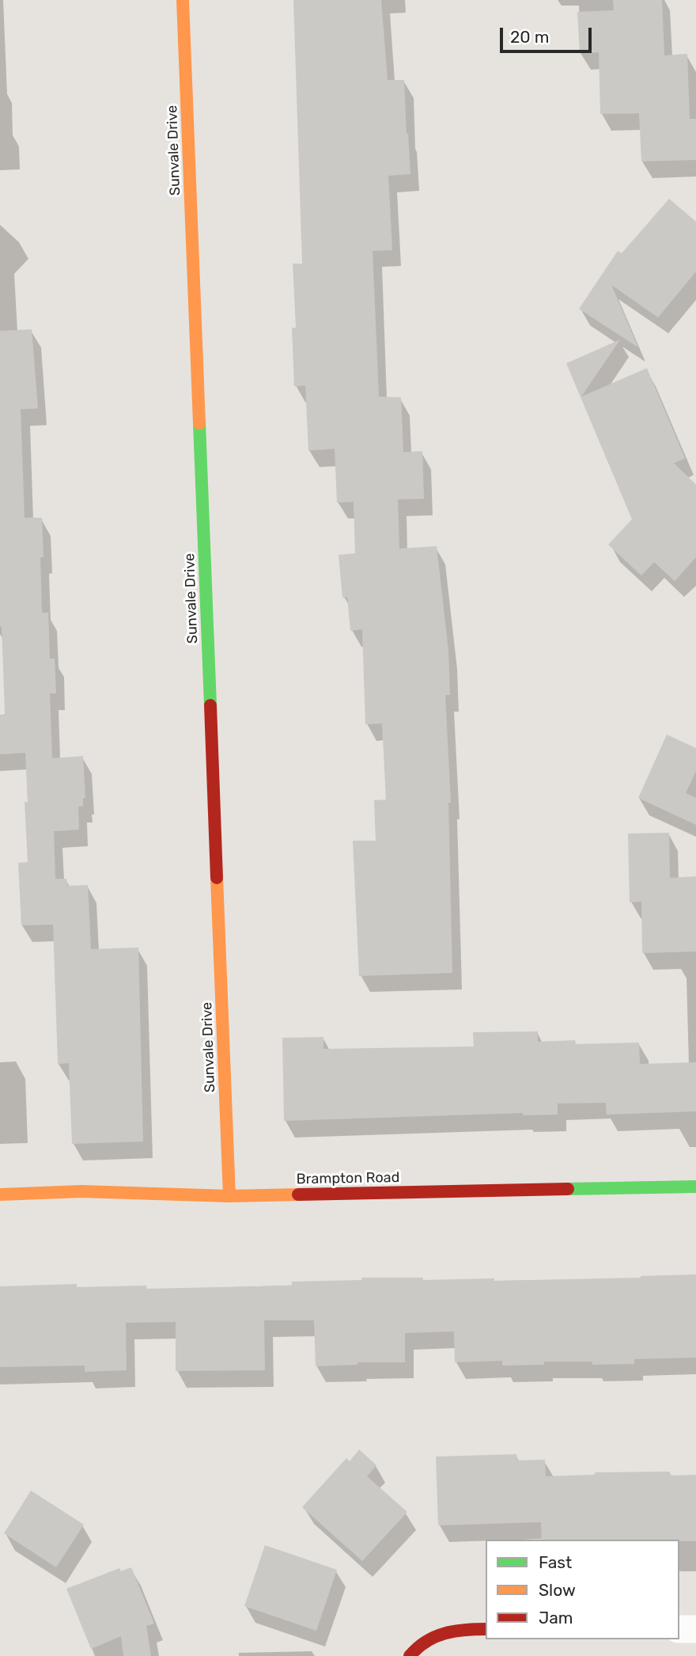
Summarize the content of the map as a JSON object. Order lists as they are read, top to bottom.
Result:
{
  "streets": {
    "street": ["Sunvale Drive", "Brampton Road"]
  },
  "crossings": [
    ["Sunvale Drive", "Brampton Road"]
  ],
  "legend": ["Fast", "Slow", "Jam"],
  "scale_bar": "20 m"
}
